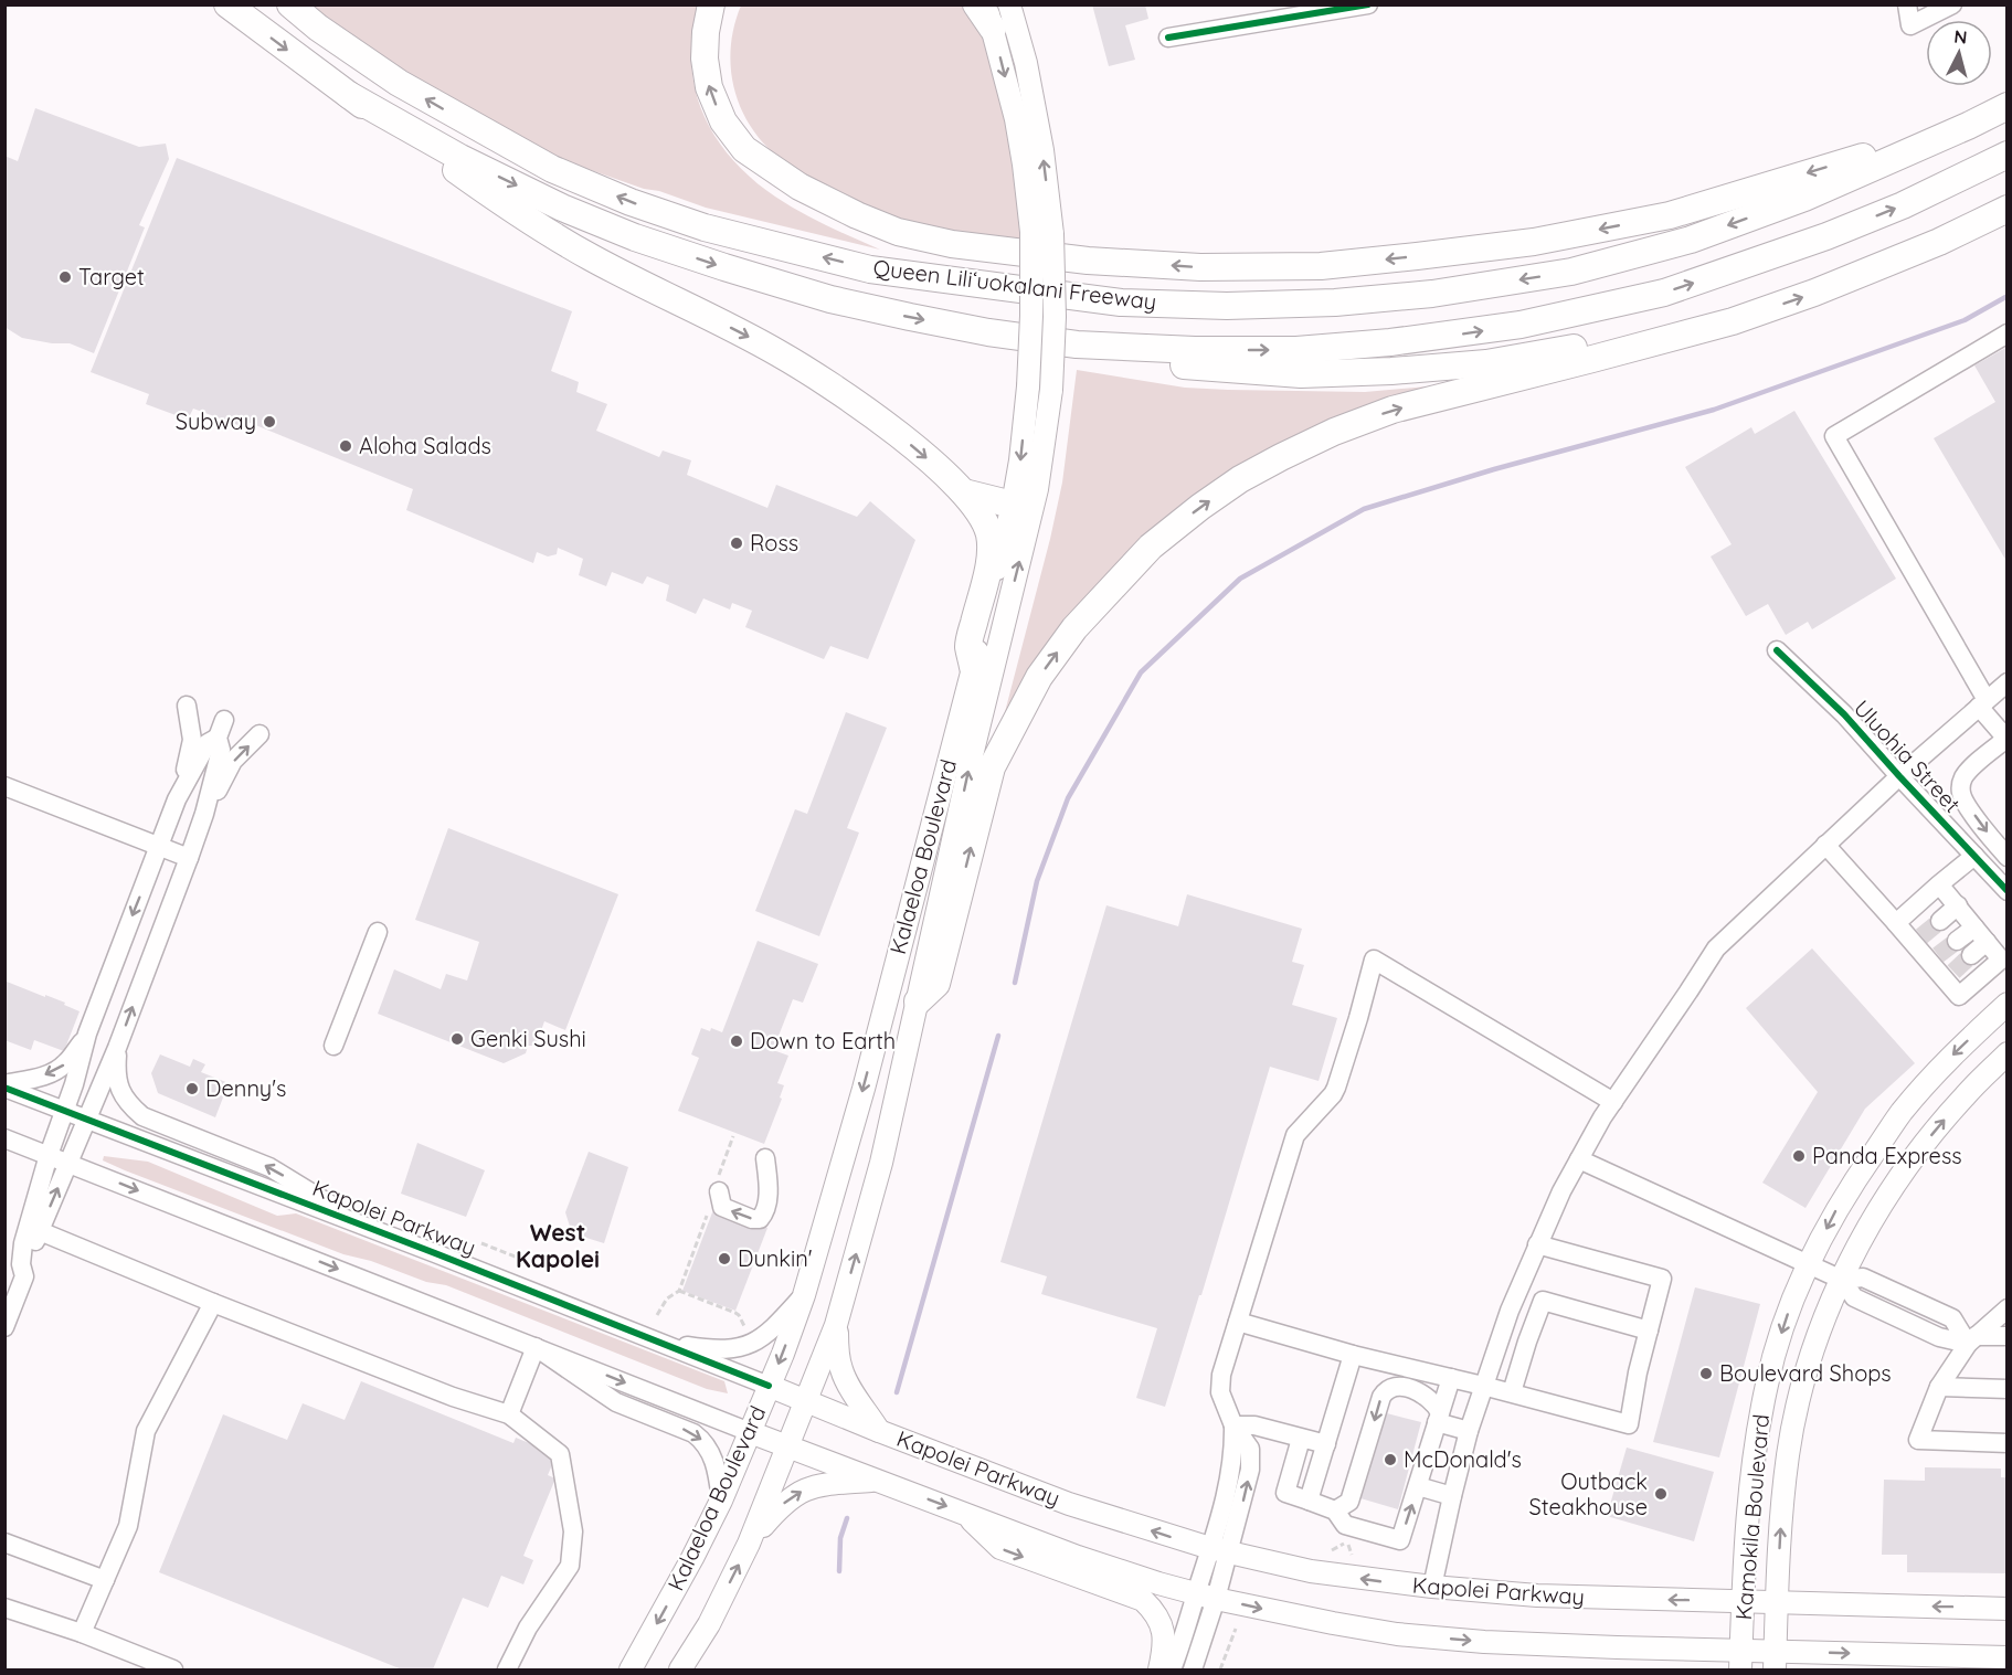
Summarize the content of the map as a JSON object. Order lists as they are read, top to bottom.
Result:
{
  "streets": {
    "highway": ["Queen Liliʻuokalani Freeway"],
    "main road": ["Kalaeloa Boulevard", "Kapolei Parkway", "Kamokila Boulevard"],
    "street": ["Uluohia Street"]
  },
  "crossings": [
    ["Kalaeloa Boulevard", "Kapolei Parkway"],
    ["Kapolei Parkway", "Kamokila Boulevard"]
  ],
  "one_way": ["Kapolei Parkway"],
  "districts": ["West Kapolei"],
  "places": [
    "Target",
    "Subway",
    "Aloha Salads",
    "Ross",
    "Genki Sushi",
    "Down to Earth",
    "Denny's",
    "Panda Express",
    "Dunkin'",
    "Boulevard Shops",
    "McDonald's",
    "Outback Steakhouse"
  ],
  "north": "top"
}
